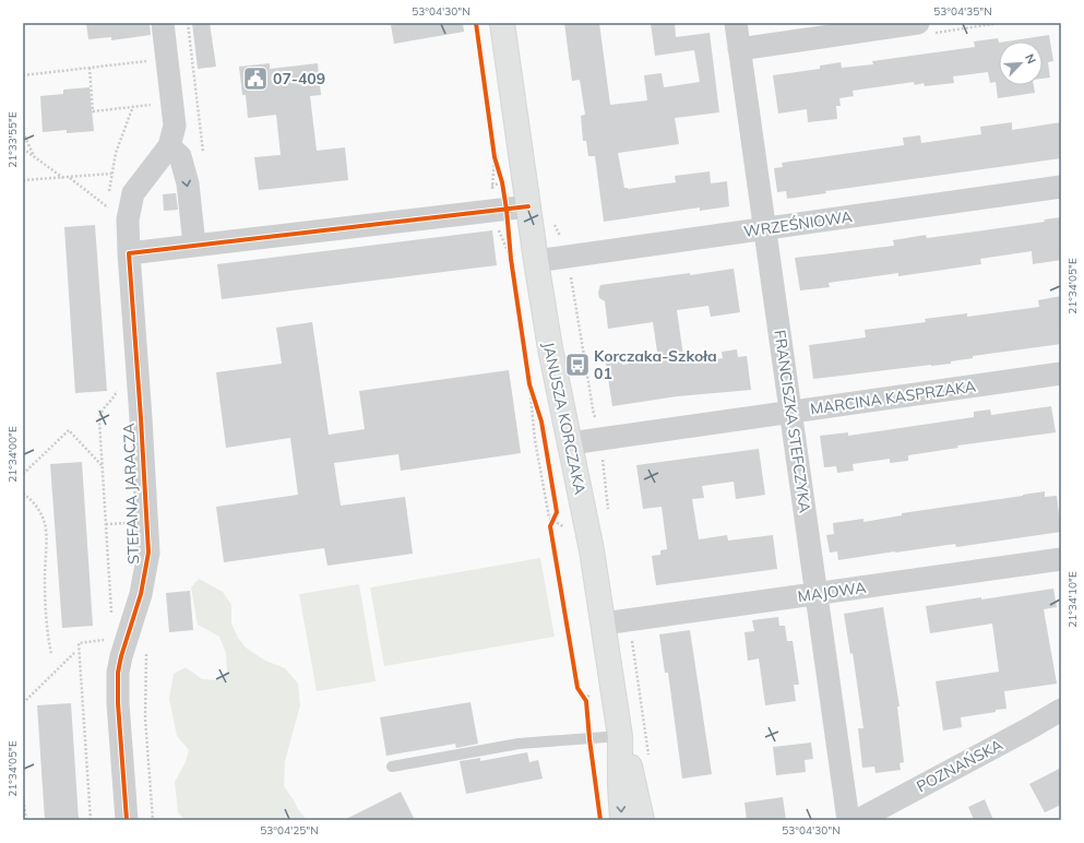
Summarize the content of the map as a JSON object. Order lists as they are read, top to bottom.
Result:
{
  "streets": {
    "street": [
      "WRZEŚNIOWA",
      "MARCINA KASPRZAKA",
      "JANUSZA KORCZAKA",
      "FRANCISZKA STEFCZYKA",
      "STEFANA JARACZA",
      "MAJOWA",
      "POZNAŃSKA"
    ]
  },
  "crossings": [
    ["WRZEŚNIOWA", "JANUSZA KORCZAKA"],
    ["WRZEŚNIOWA", "FRANCISZKA STEFCZYKA"],
    ["MARCINA KASPRZAKA", "JANUSZA KORCZAKA"],
    ["MARCINA KASPRZAKA", "FRANCISZKA STEFCZYKA"],
    ["JANUSZA KORCZAKA", "MAJOWA"],
    ["FRANCISZKA STEFCZYKA", "MAJOWA"]
  ],
  "places": {
    "public building": ["07-409"],
    "bus stop": ["Korczaka-Szkoła 01"]
  },
  "north": "top right",
  "coordinates": [
    "53°04'30\"N",
    "53°04'35\"N",
    "21°33'55\"E",
    "21°34'05\"E",
    "21°34'00\"E",
    "21°34'10\"E",
    "53°04'25\"N"
  ]
}
